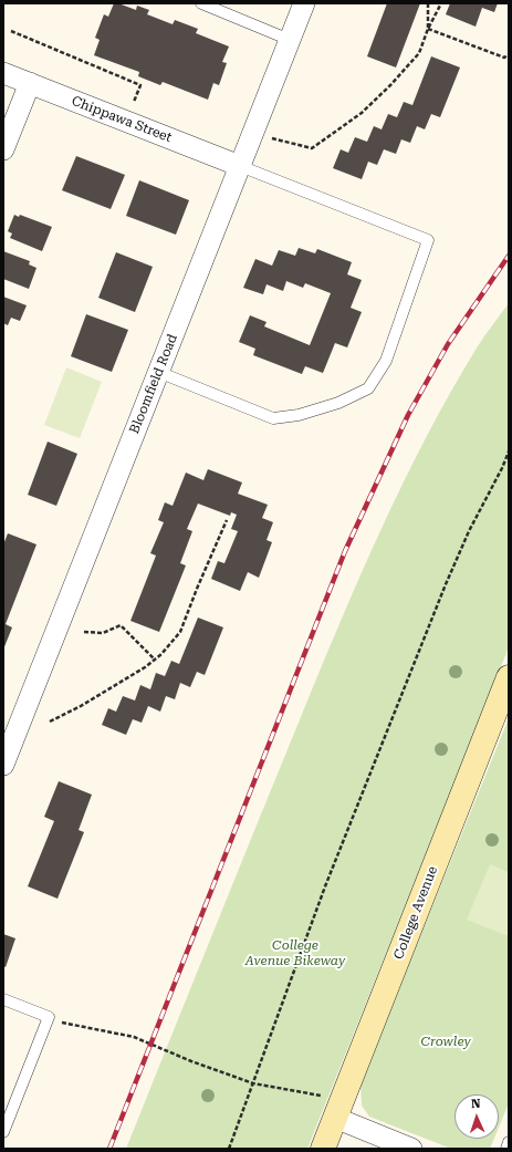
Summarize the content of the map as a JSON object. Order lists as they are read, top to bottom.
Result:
{
  "streets": {
    "street": ["Chippawa Street", "Bloomfield Road", "College Avenue"]
  },
  "crossings": [
    ["Chippawa Street", "Bloomfield Road"]
  ],
  "parks": ["College Avenue Bikeway", "Crowley"],
  "north": "top"
}
